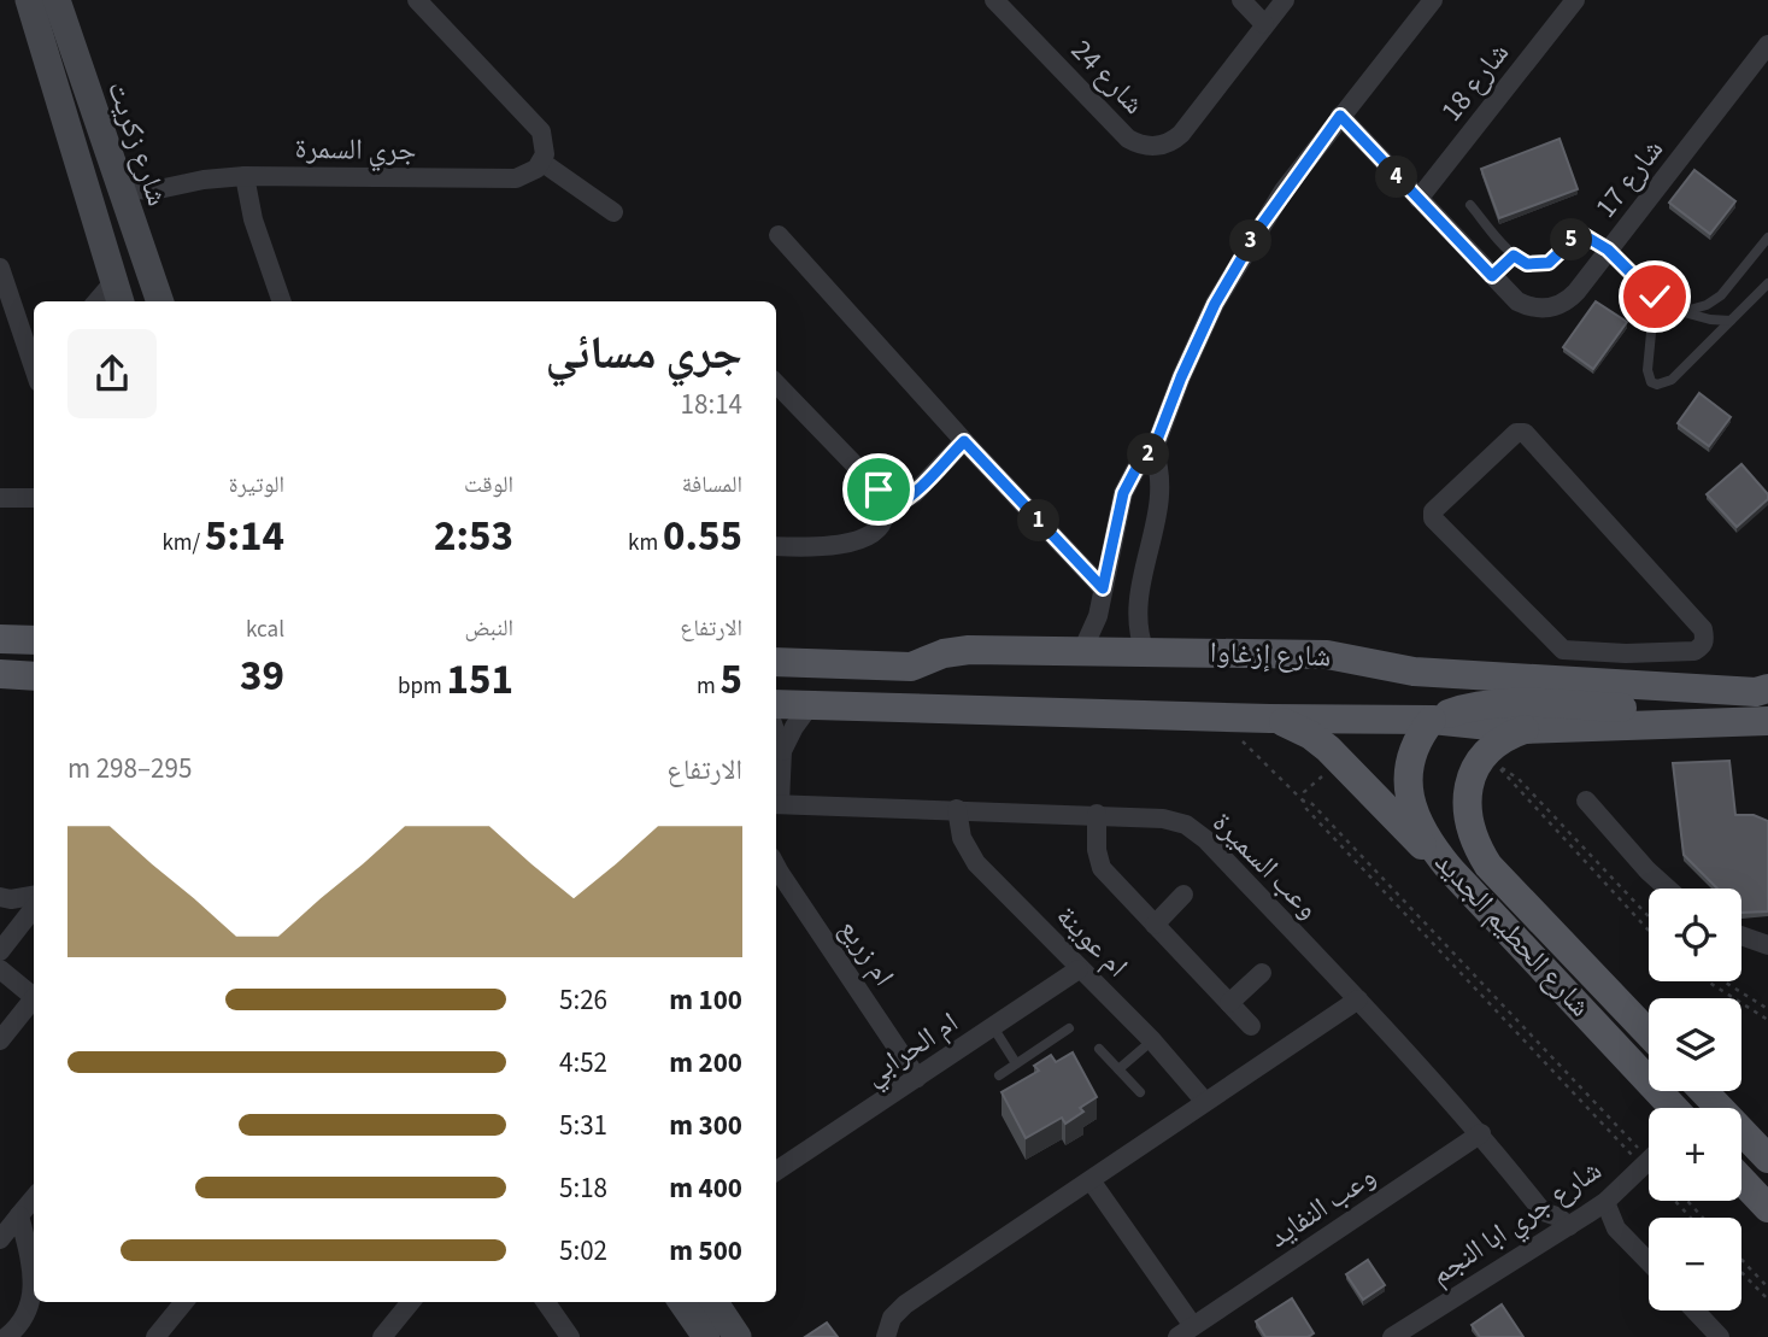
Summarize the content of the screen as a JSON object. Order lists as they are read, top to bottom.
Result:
{
  "streets": {
    "main road": ["شارع زكريت", "شارع إزغاوا", "شارع الحطيم الجديد"],
    "street": [
      "شارع 24",
      "شارع 18",
      "جري السمرة",
      "شارع 17",
      "وعب السميرة",
      "ام عوينة",
      "ام زريع",
      "ام الحرابي",
      "وعب النفايد",
      "شارع جري ابا النجم"
    ]
  },
  "crossings": [
    ["شارع 18", "شارع 17"],
    ["شارع زكريت", "جري السمرة"],
    ["وعب السميرة", "ام عوينة"],
    ["وعب السميرة", "وعب النفايد"],
    ["وعب السميرة", "شارع جري ابا النجم"],
    ["ام عوينة", "ام الحرابي"],
    ["ام زريع", "ام الحرابي"]
  ],
  "page": {
    "pins": [
      "4",
      "5",
      "3",
      "2",
      "1"
    ],
    "heading": ["جري مسائي", "18:14"],
    "stats": [
      ["المسافة", "0.55 km"],
      ["الوقت", "2:53"],
      ["الوتيرة", "5:14 /km"],
      ["الارتفاع", "5 m"],
      ["النبض", "151 bpm"],
      ["kcal", "39"]
    ],
    "chart": ["الارتفاع", "295–298 m"],
    "map_buttons": ["+", "−"],
    "list": [
      {
        "name": "100 m",
        "note": "5:26"
      },
      {
        "name": "200 m",
        "note": "4:52"
      },
      {
        "name": "300 m",
        "note": "5:31"
      },
      {
        "name": "400 m",
        "note": "5:18"
      },
      {
        "name": "500 m",
        "note": "5:02"
      }
    ]
  }
}
